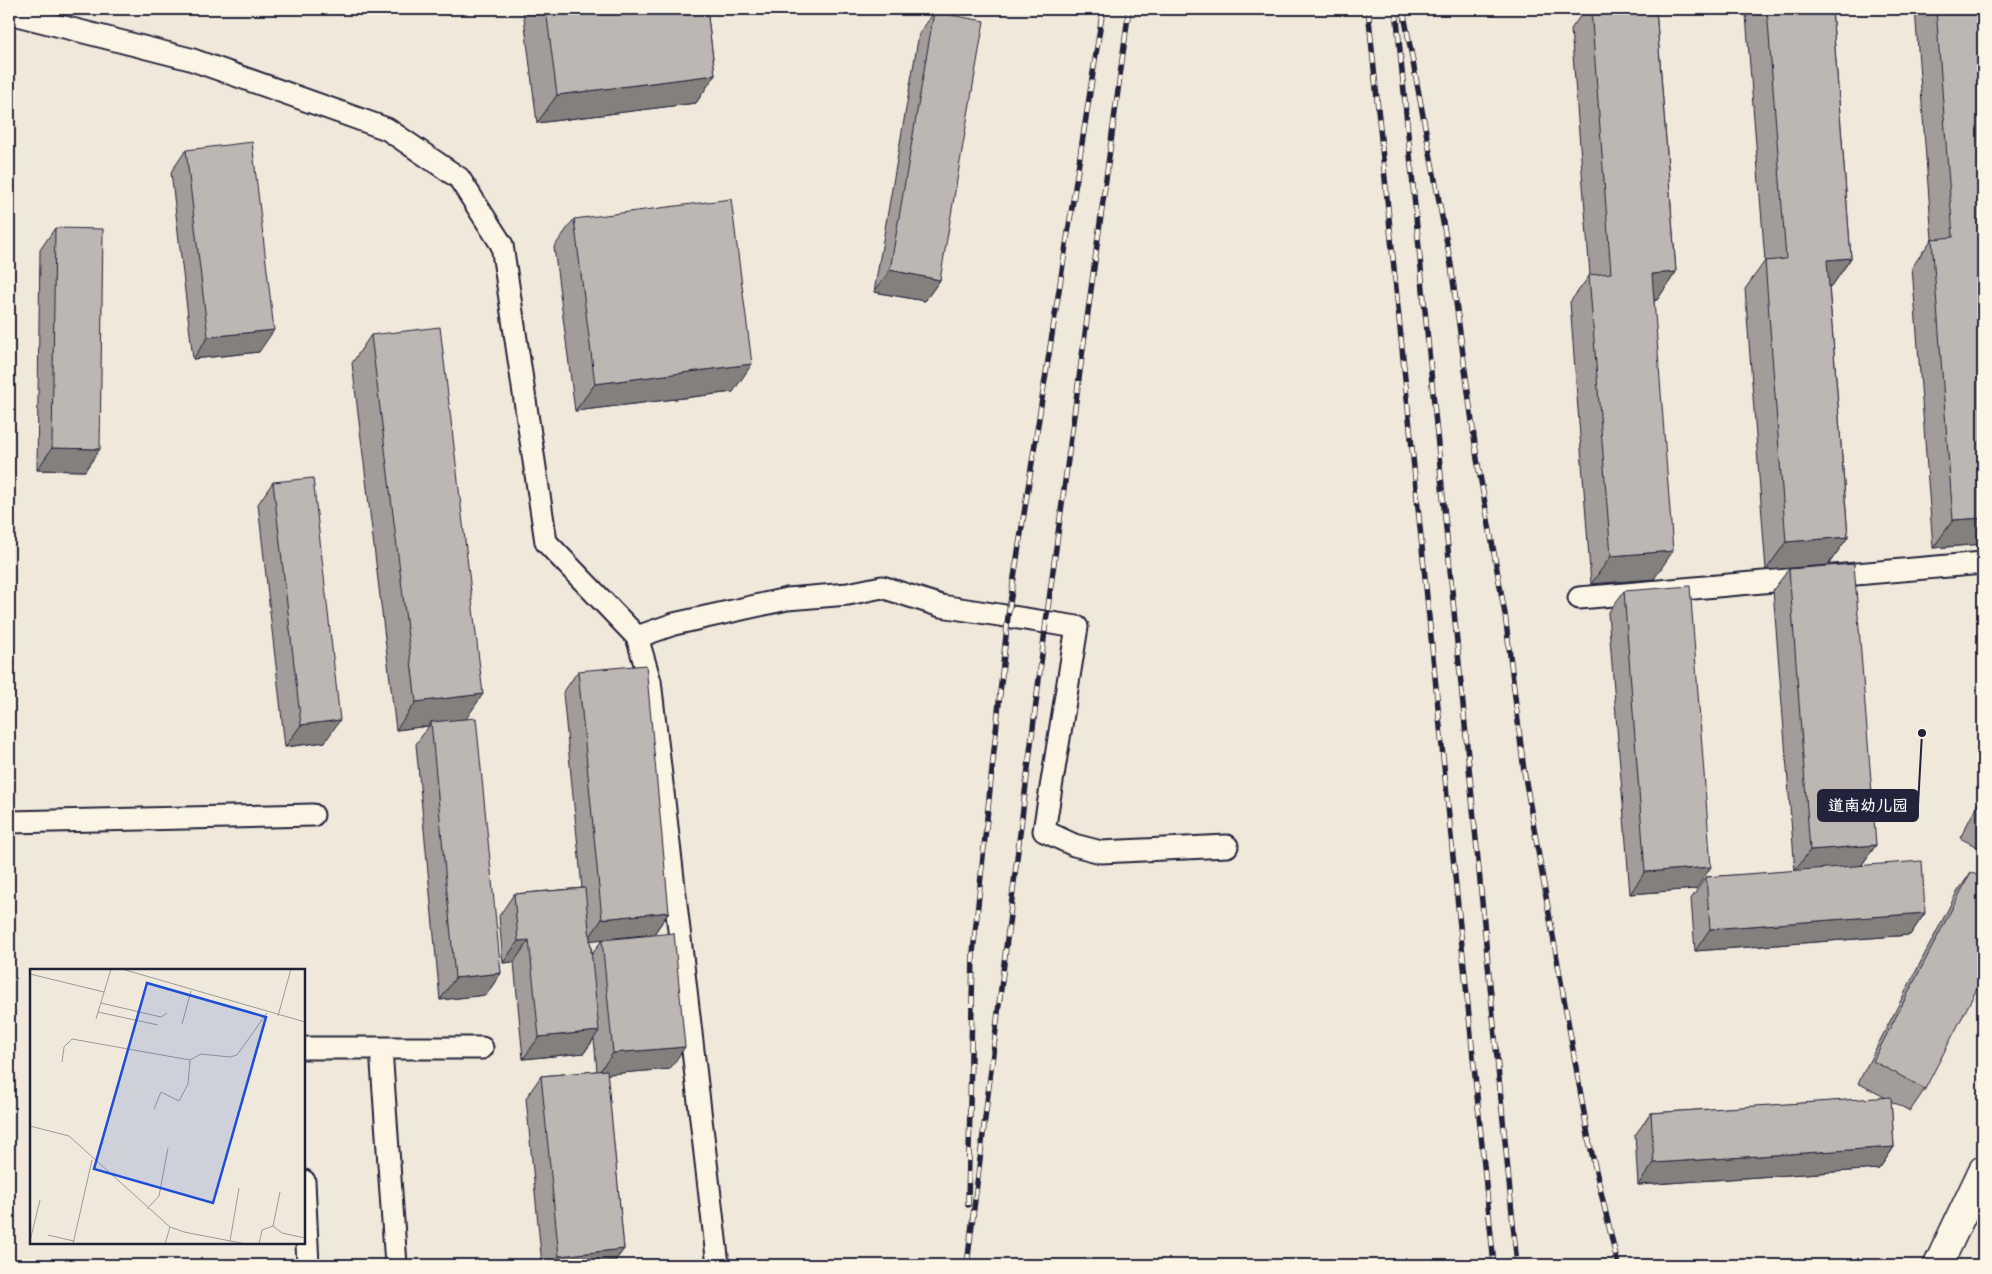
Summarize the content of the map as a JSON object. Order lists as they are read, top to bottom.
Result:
{
  "places": ["道南幼儿园"]
}
